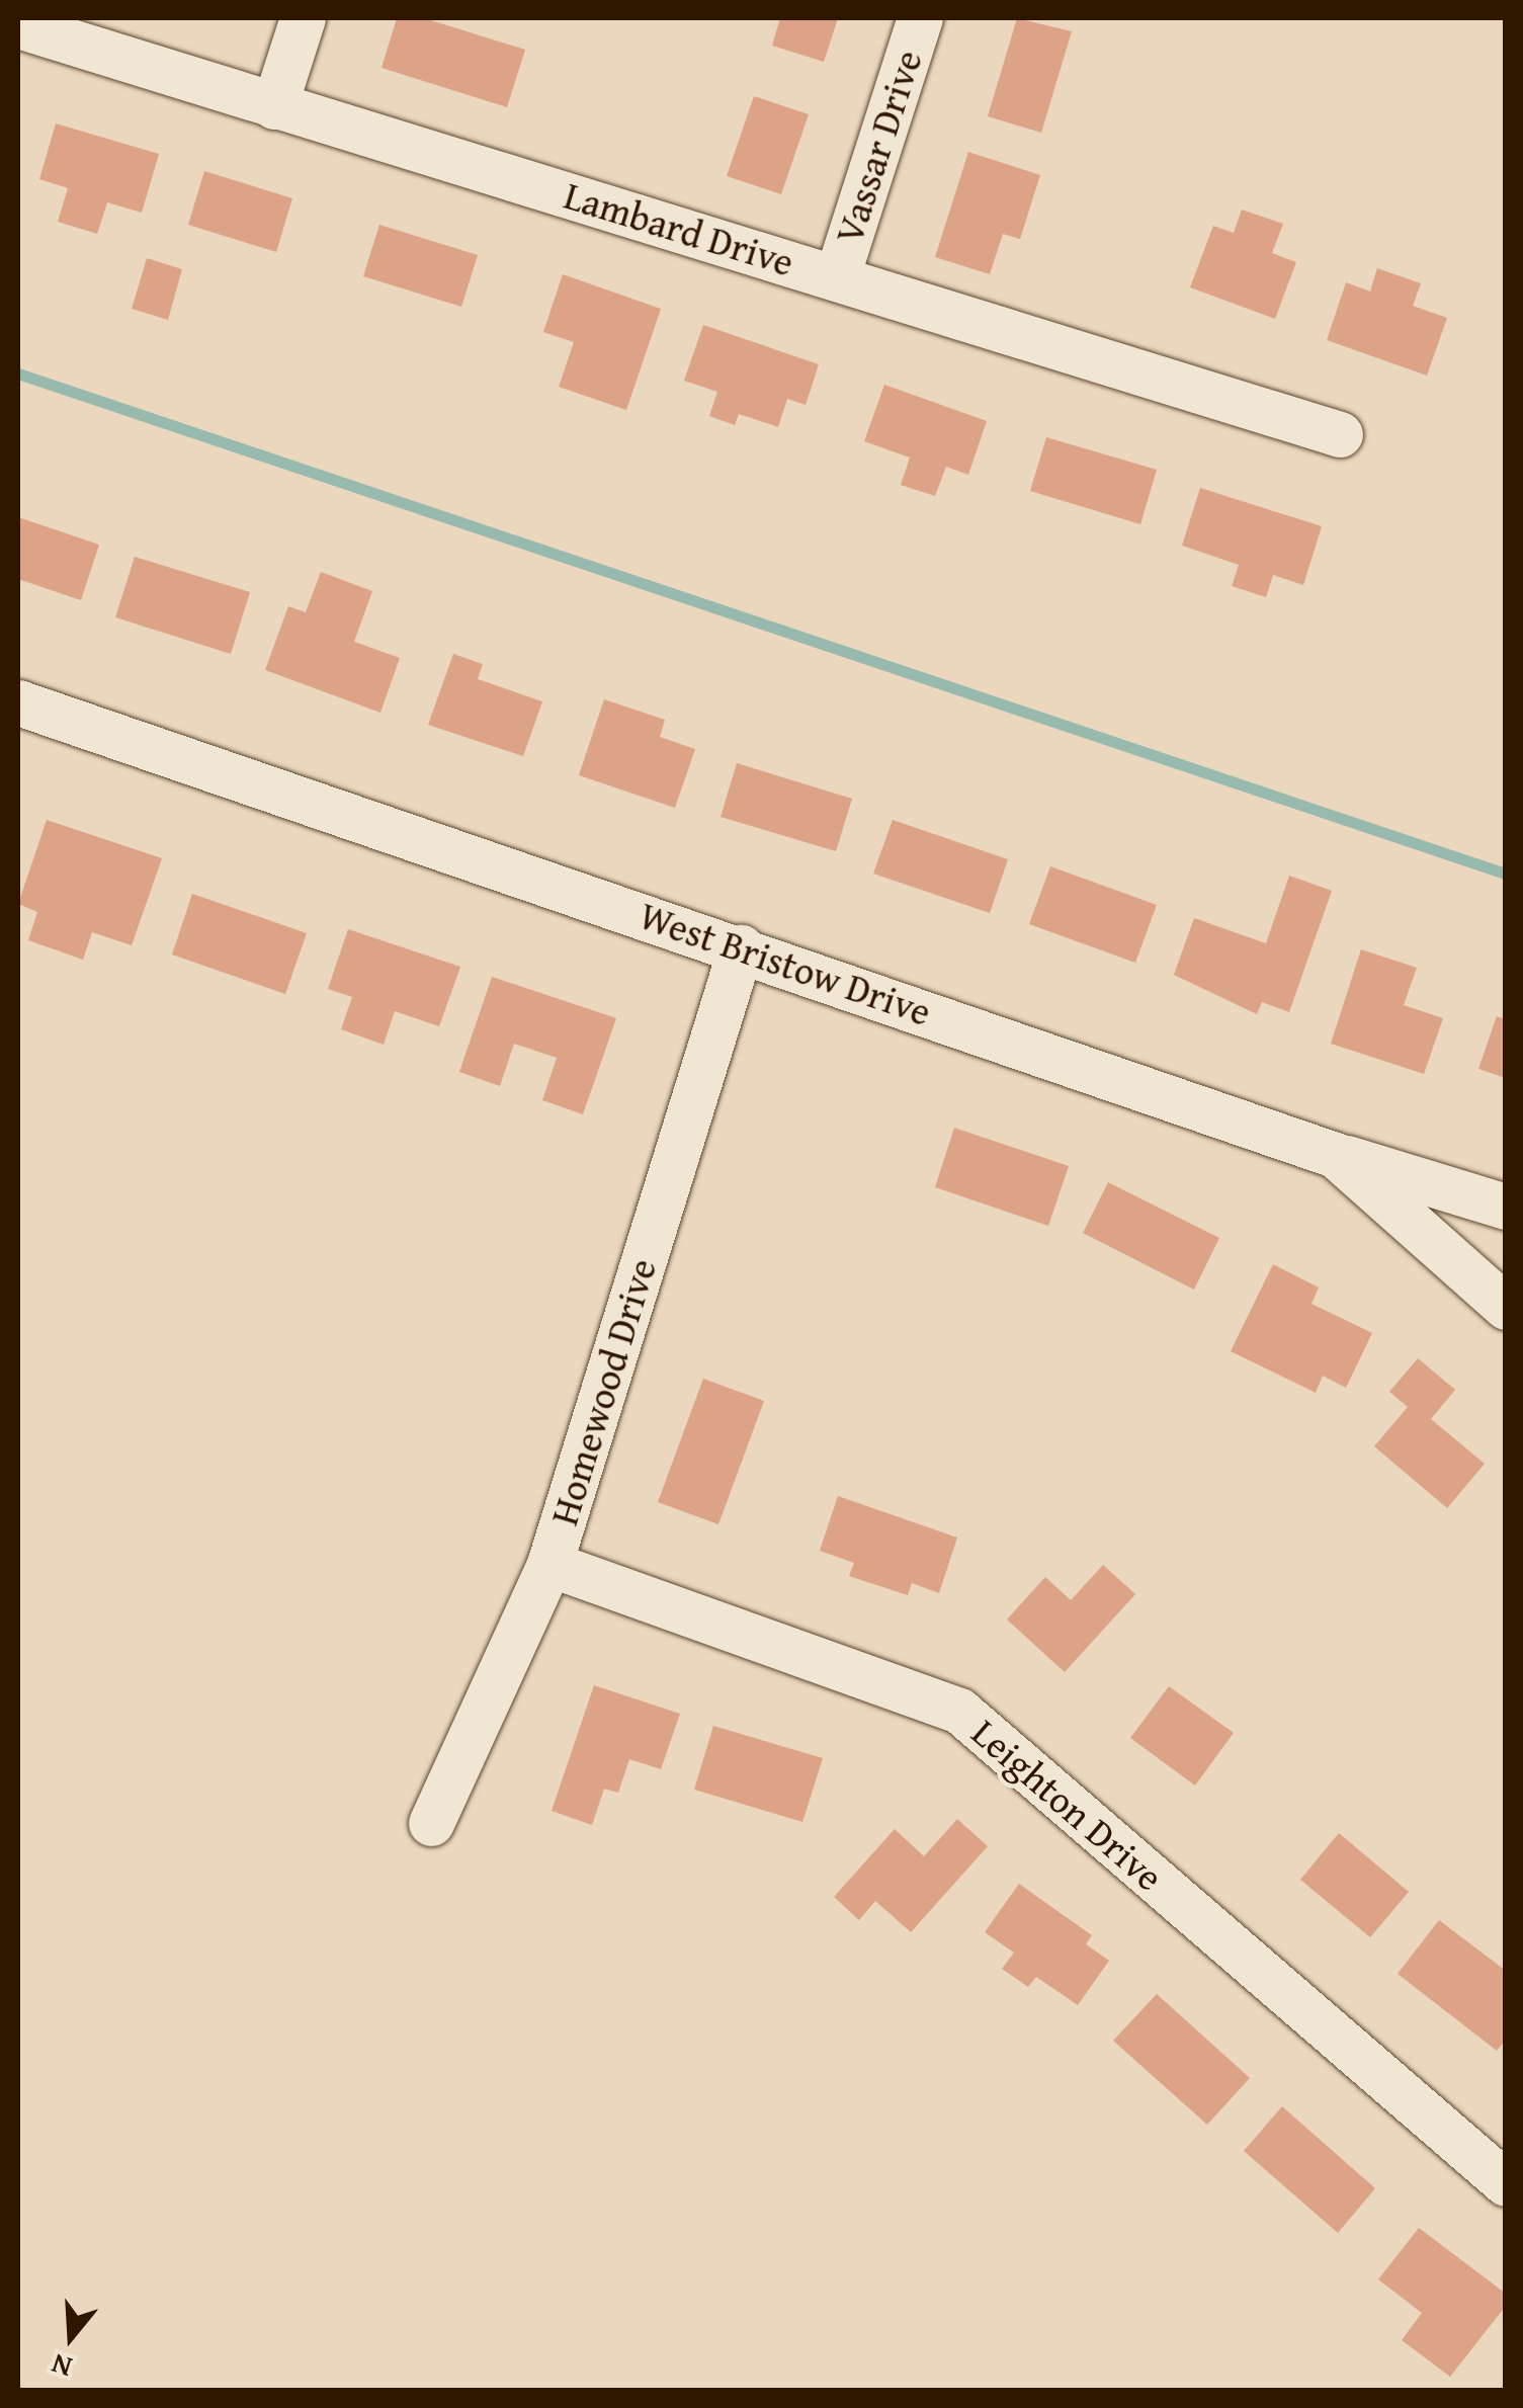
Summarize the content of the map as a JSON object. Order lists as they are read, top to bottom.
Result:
{
  "streets": {
    "street": [
      "Vassar Drive",
      "Lambard Drive",
      "West Bristow Drive",
      "Homewood Drive",
      "Leighton Drive"
    ]
  },
  "crossings": [
    ["Vassar Drive", "Lambard Drive"],
    ["West Bristow Drive", "Homewood Drive"],
    ["Homewood Drive", "Leighton Drive"]
  ],
  "north": "bottom"
}
